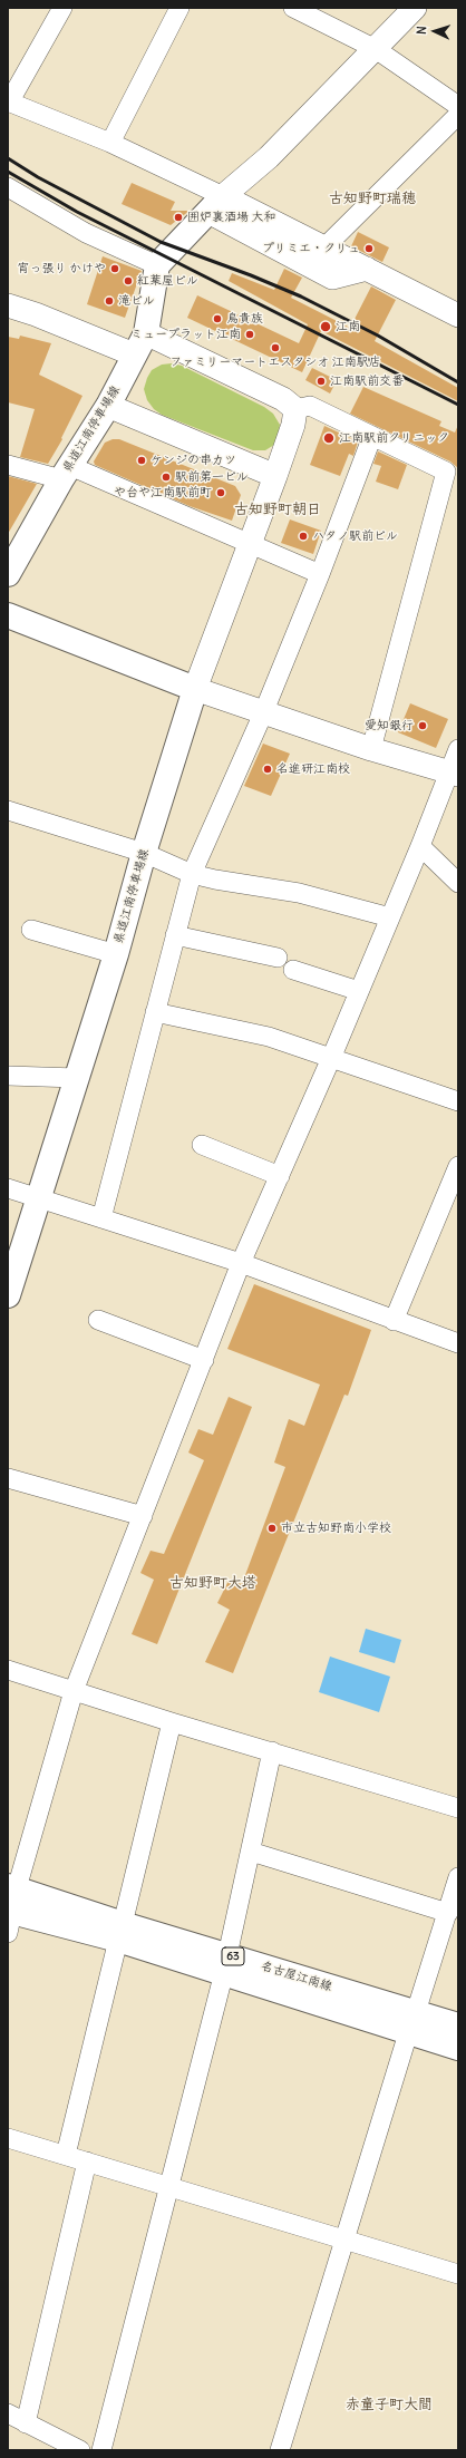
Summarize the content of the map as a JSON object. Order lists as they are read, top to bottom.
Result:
{
  "streets": {
    "main road": ["県道江南停車場線", "63", "名古屋江南線"]
  },
  "districts": [
    "古知野町瑞穂",
    "古知野町朝日",
    "古知野町大塔",
    "赤童子町大間"
  ],
  "places": [
    "囲炉裏酒場 大和",
    "プリミエ・クリュ",
    "宵っ張り かけや",
    "紅葉屋ビル",
    "滝ビル",
    "鳥貴族",
    "江南",
    "ミュープラット江南",
    "ファミリーマートエスタシオ 江南駅店",
    "江南駅前交番",
    "江南駅前クリニック",
    "ケンジの串カツ",
    "駅前第一ビル",
    "や台や江南駅前町",
    "ハタノ駅前ビル",
    "愛知銀行",
    "名進研江南校",
    "市立古知野南小学校"
  ],
  "north": "left"
}
